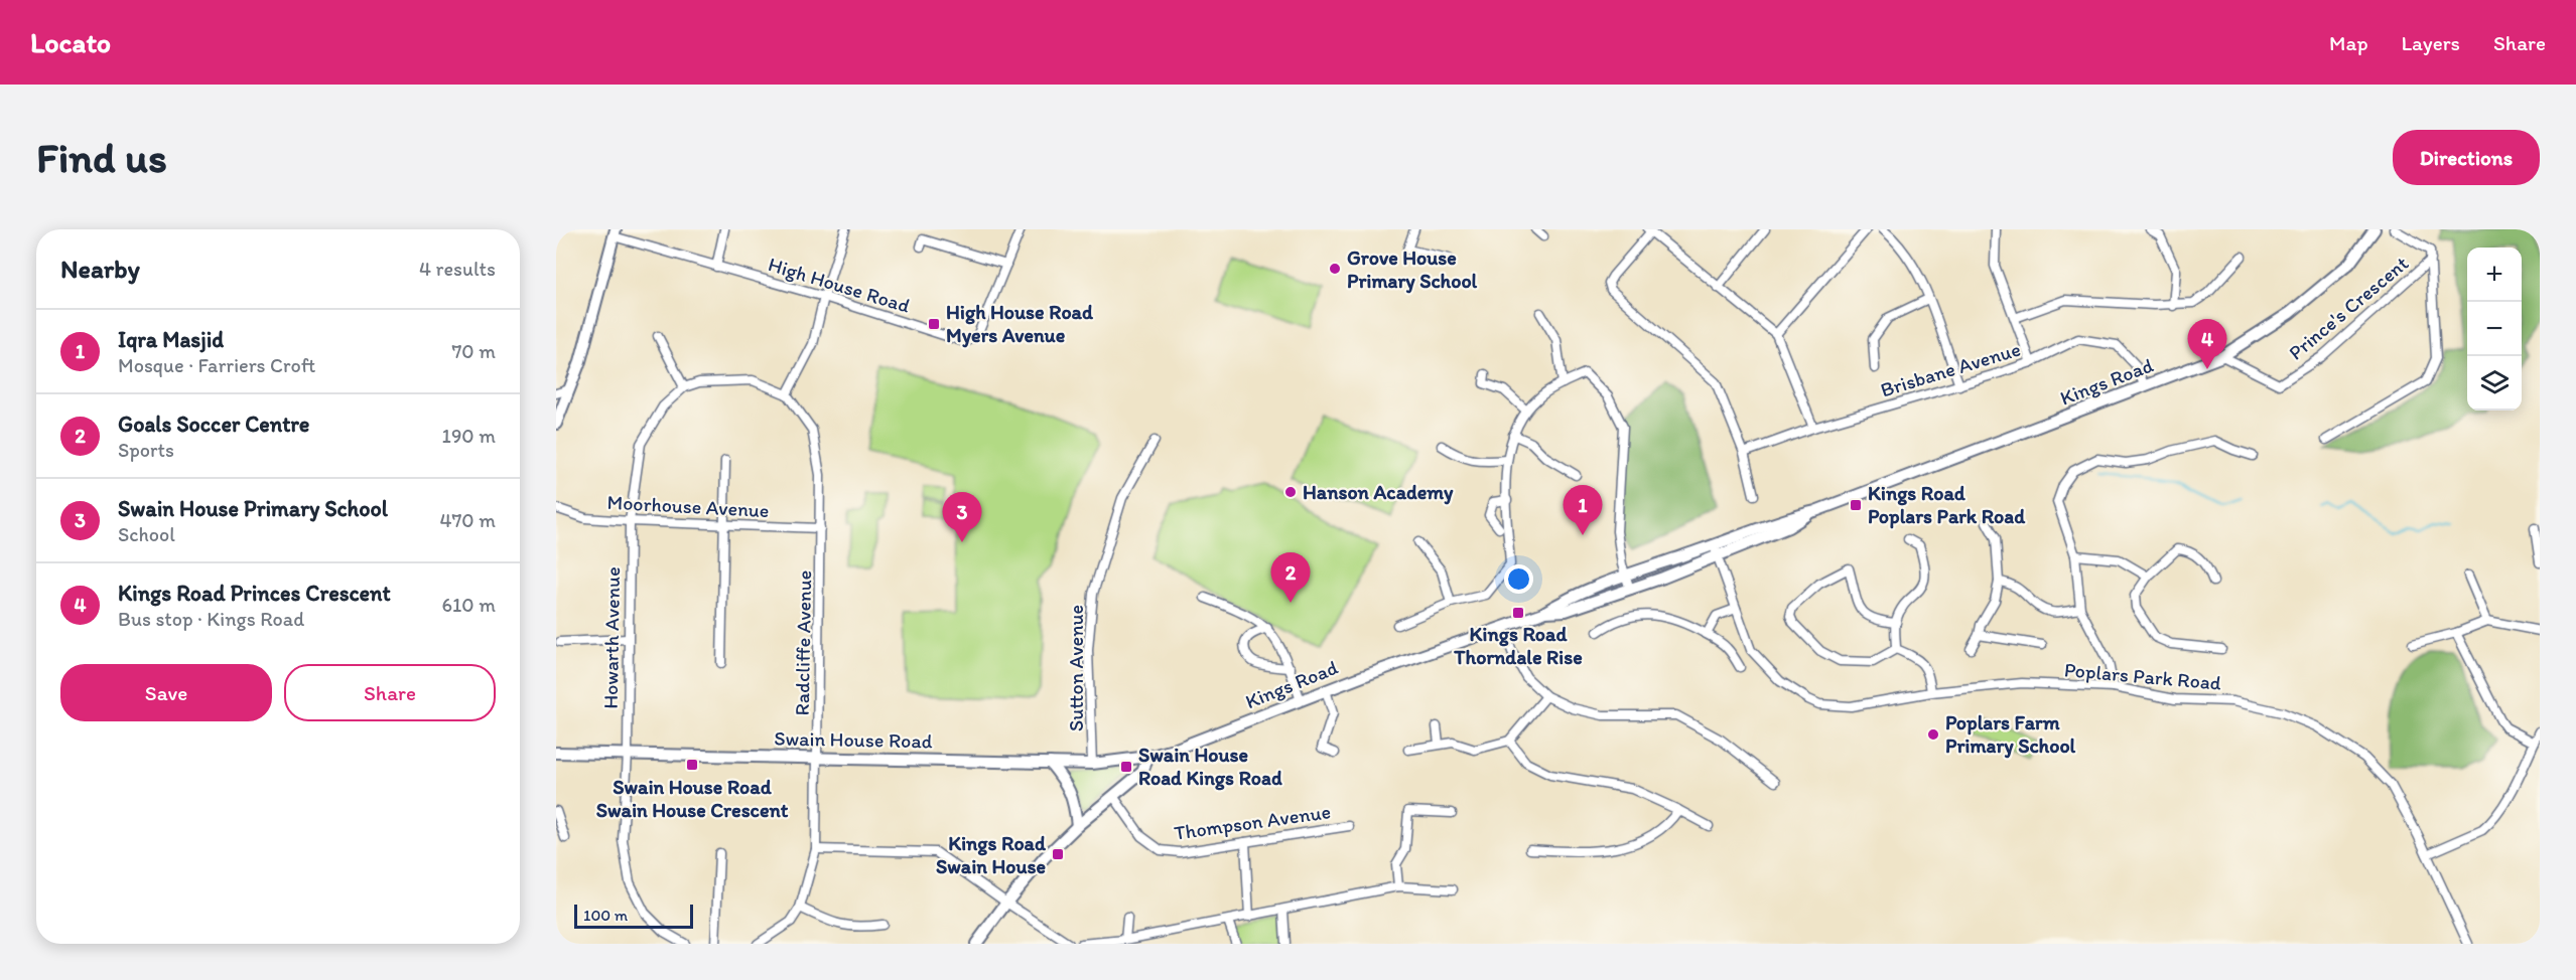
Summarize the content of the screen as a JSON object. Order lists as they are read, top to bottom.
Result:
{
  "streets": {
    "street": [
      "High House Road",
      "Prince's Crescent",
      "Brisbane Avenue",
      "Kings Road",
      "Moorhouse Avenue",
      "Howarth Avenue",
      "Radcliffe Avenue",
      "Sutton Avenue",
      "Poplars Park Road",
      "Swain House Road",
      "Thompson Avenue"
    ]
  },
  "crossings": [
    ["Prince's Crescent", "Kings Road"],
    ["Brisbane Avenue", "Kings Road"],
    ["Kings Road", "Poplars Park Road"],
    ["Kings Road", "Swain House Road"],
    ["Moorhouse Avenue", "Howarth Avenue"],
    ["Moorhouse Avenue", "Radcliffe Avenue"],
    ["Howarth Avenue", "Swain House Road"],
    ["Radcliffe Avenue", "Swain House Road"],
    ["Sutton Avenue", "Swain House Road"]
  ],
  "places": {
    "other": ["Grove House Primary School", "Hanson Academy", "Poplars Farm Primary School"],
    "transit": [
      "High House Road Myers Avenue",
      "Kings Road Poplars Park Road",
      "Kings Road Thorndale Rise",
      "Swain House Road Swain House Crescent",
      "Swain House Road Kings Road",
      "Kings Road Swain House"
    ]
  },
  "scale_bar": "100 m",
  "page": {
    "header": "Locato",
    "nav": ["Map", "Layers", "Share"],
    "buttons": [
      "Directions",
      ["Save", "Share"]
    ],
    "title": "Find us",
    "heading": ["Nearby", "4 results"],
    "map_buttons": ["+", "−"],
    "list": [
      {
        "mark": "1",
        "name": "Iqra Masjid",
        "note": "Mosque · Farriers Croft",
        "value": "70 m"
      },
      {
        "mark": "2",
        "name": "Goals Soccer Centre",
        "note": "Sports",
        "value": "190 m"
      },
      {
        "mark": "3",
        "name": "Swain House Primary School",
        "note": "School",
        "value": "470 m"
      },
      {
        "mark": "4",
        "name": "Kings Road Princes Crescent",
        "note": "Bus stop · Kings Road",
        "value": "610 m"
      }
    ],
    "pins": [
      "4",
      "1",
      "3",
      "2"
    ],
    "scale": "100 m"
  }
}
